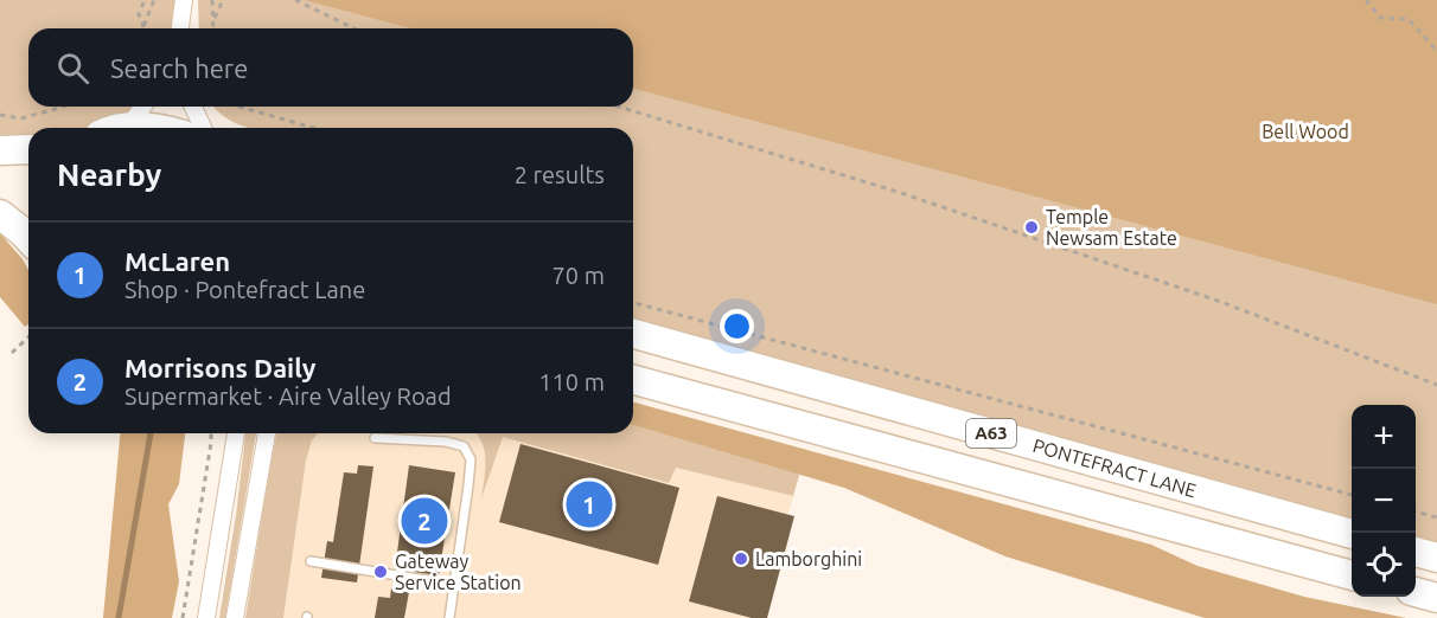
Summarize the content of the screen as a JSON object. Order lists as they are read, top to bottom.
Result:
{
  "streets": {
    "highway": ["A63", "PONTEFRACT LANE"]
  },
  "parks": ["Bell Wood"],
  "places": ["Temple Newsam Estate", "Lamborghini", "Gateway Service Station"],
  "page": {
    "search": "Search here",
    "heading": ["Nearby", "2 results"],
    "list": [
      {
        "mark": "1",
        "name": "McLaren",
        "note": "Shop · Pontefract Lane",
        "value": "70 m"
      },
      {
        "mark": "2",
        "name": "Morrisons Daily",
        "note": "Supermarket · Aire Valley Road",
        "value": "110 m"
      }
    ],
    "map_buttons": ["+", "−"],
    "pins": ["1", "2"]
  }
}
